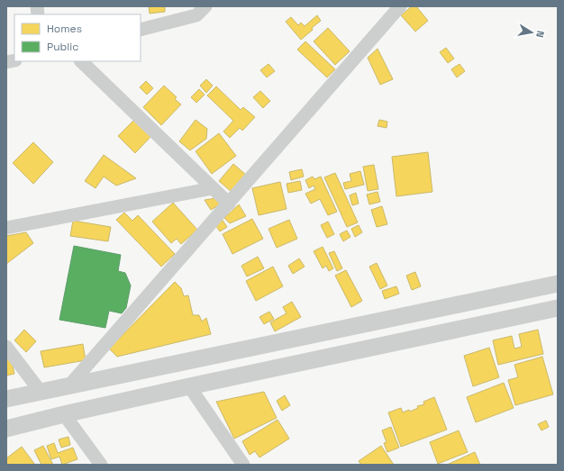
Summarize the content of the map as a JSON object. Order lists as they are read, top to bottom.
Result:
{
  "legend": ["Homes", "Public"],
  "north": "right"
}
